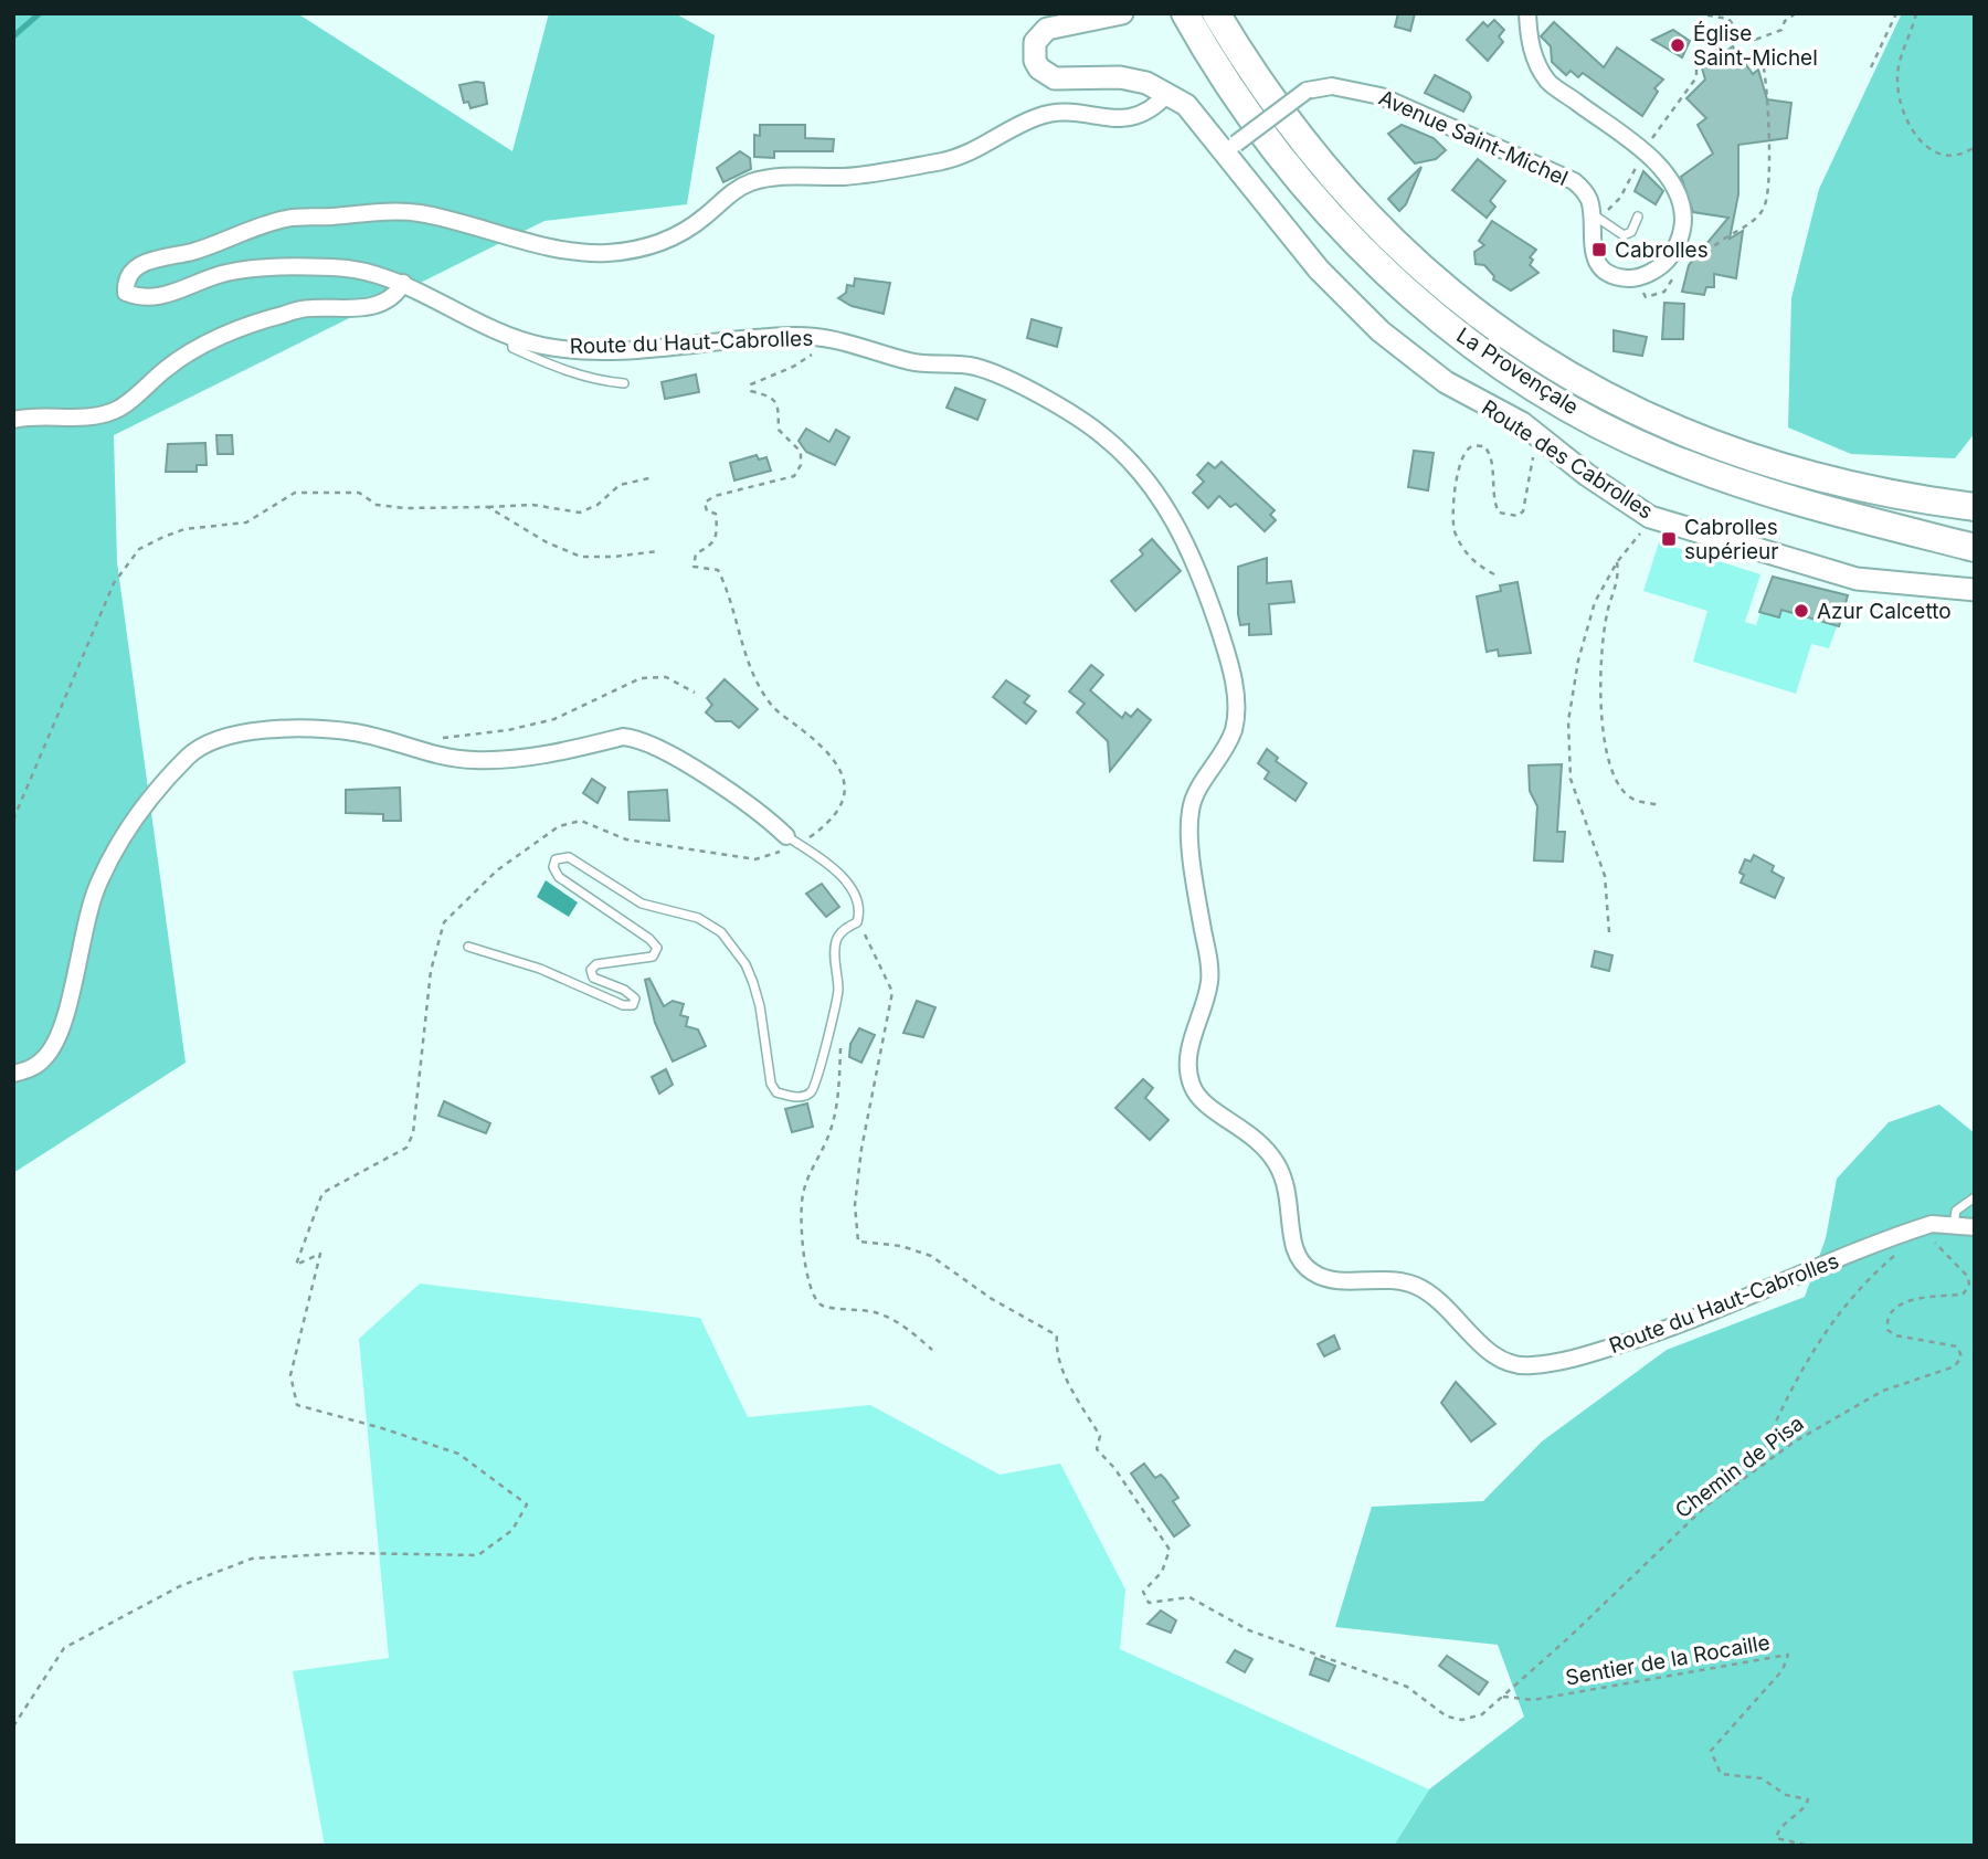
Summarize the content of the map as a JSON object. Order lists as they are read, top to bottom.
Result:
{
  "streets": {
    "highway": ["La Provençale"],
    "street": ["Avenue Saint-Michel", "Route du Haut-Cabrolles", "Route des Cabrolles"],
    "path": ["Chemin de Pisa", "Sentier de la Rocaille"]
  },
  "crossings": [
    ["Avenue Saint-Michel", "Route des Cabrolles"],
    ["Route du Haut-Cabrolles", "Route des Cabrolles"],
    ["Route du Haut-Cabrolles", "Chemin de Pisa"],
    ["Chemin de Pisa", "Sentier de la Rocaille"]
  ],
  "places": {
    "other": ["Église Saint-Michel", "Azur Calcetto"],
    "transit": ["Cabrolles", "Cabrolles supérieur"]
  }
}
